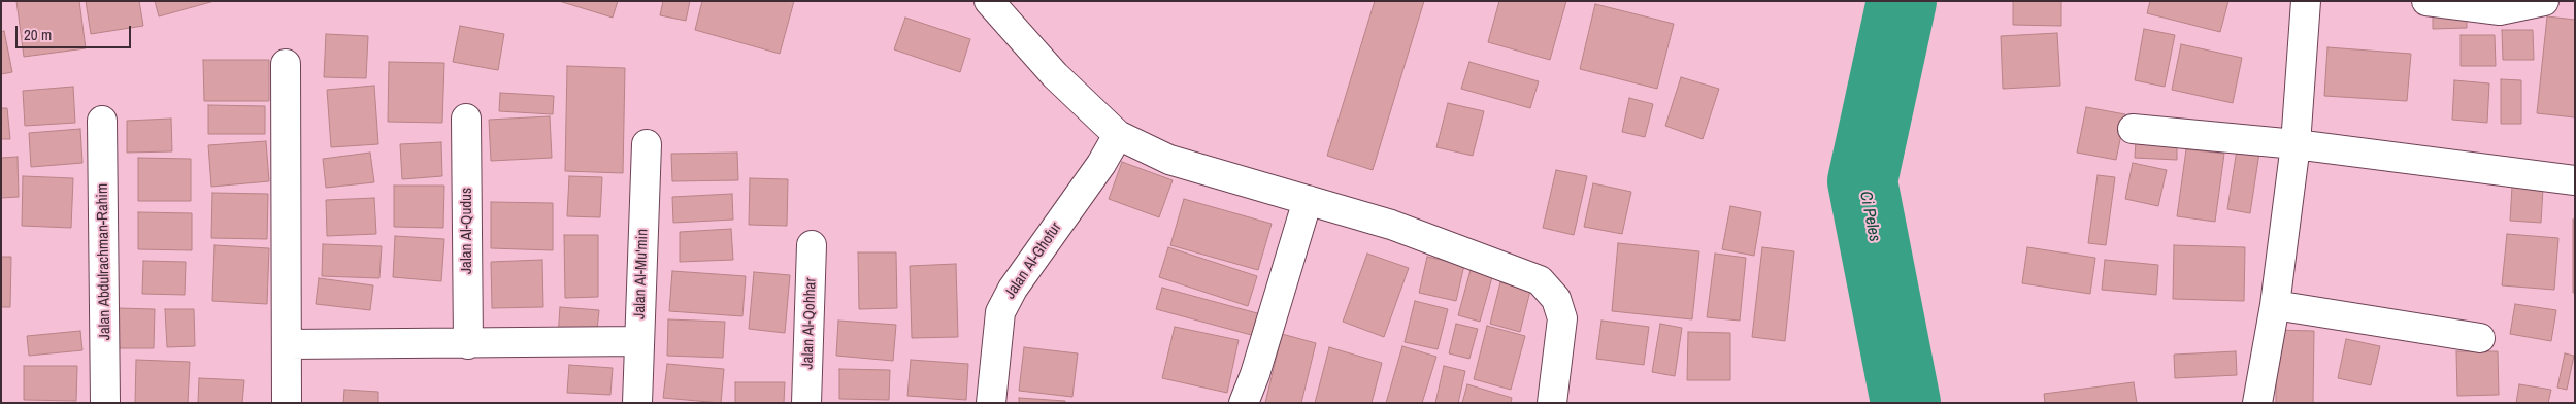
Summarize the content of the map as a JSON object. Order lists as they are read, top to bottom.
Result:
{
  "streets": {
    "street": [
      "Jalan Al-Qudus",
      "Jalan Al-Ghofur",
      "Jalan Abdulrachman-Rahim",
      "Jalan Al-Mu'min",
      "Jalan Al-Qohhar"
    ]
  },
  "water": ["Ci Peles"],
  "scale_bar": "20 m"
}
